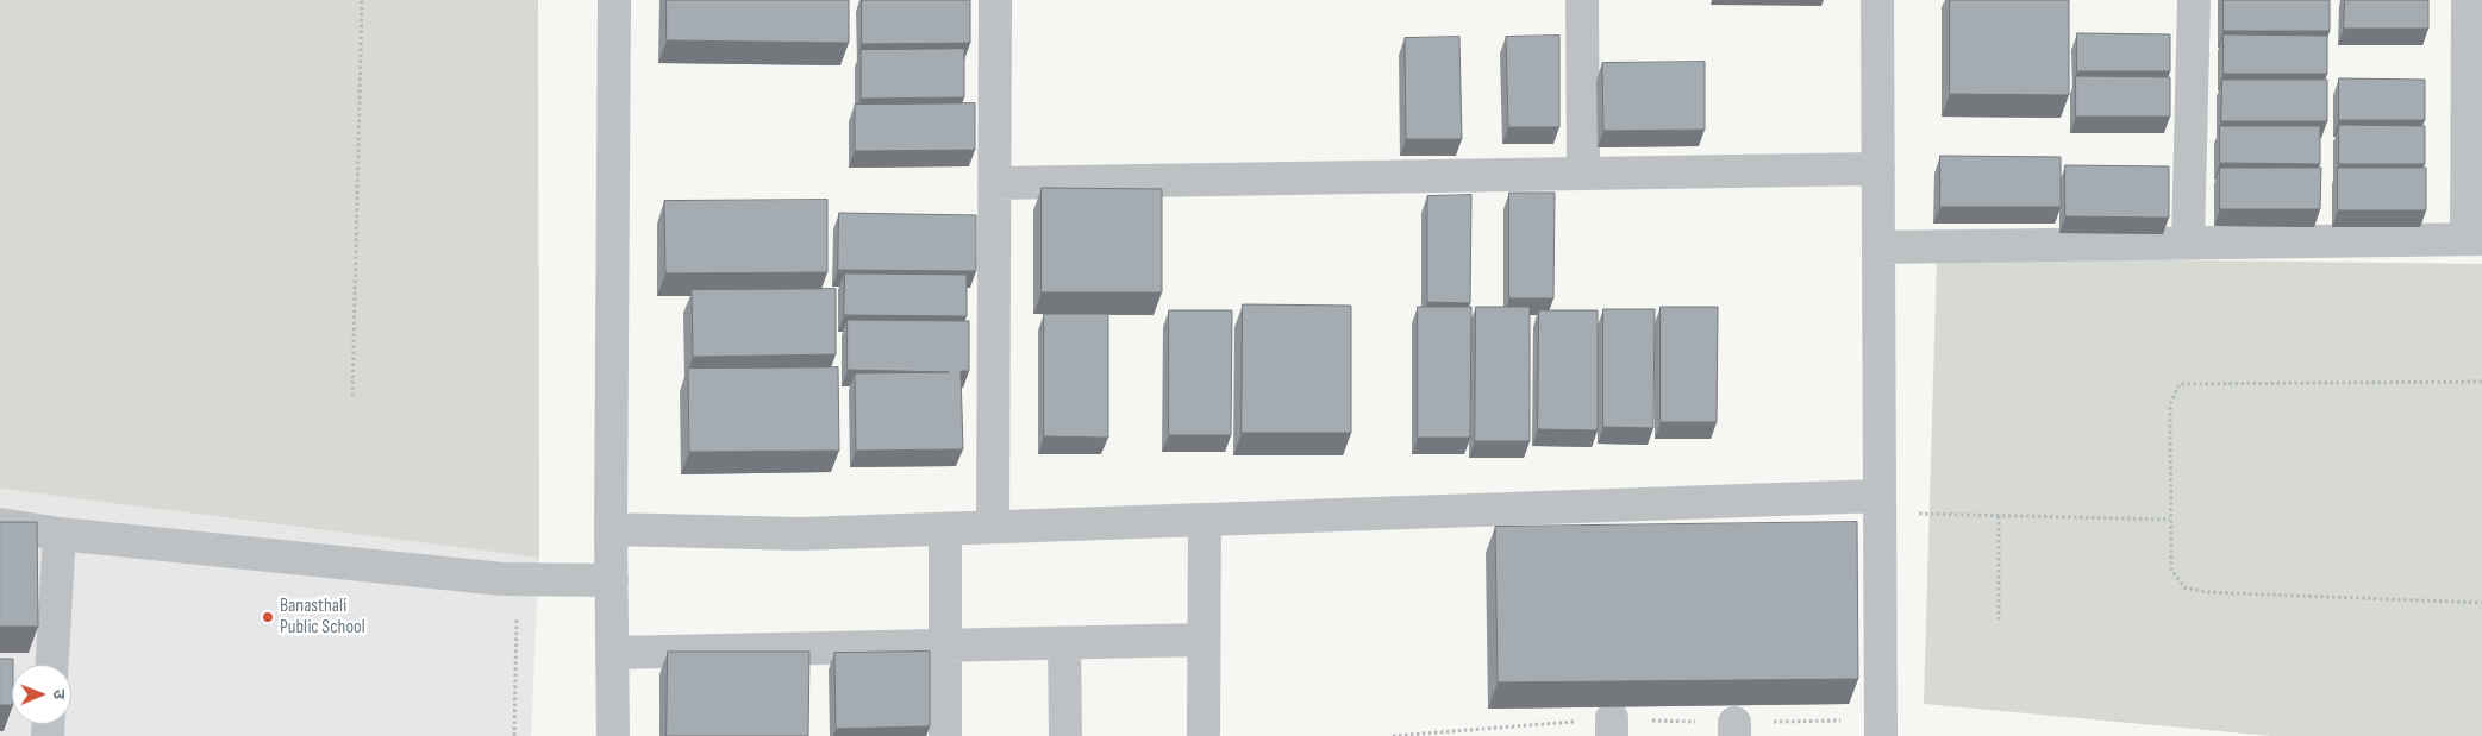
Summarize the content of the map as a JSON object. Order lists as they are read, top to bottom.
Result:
{
  "places": ["Banasthali Public School"],
  "north": "right"
}
